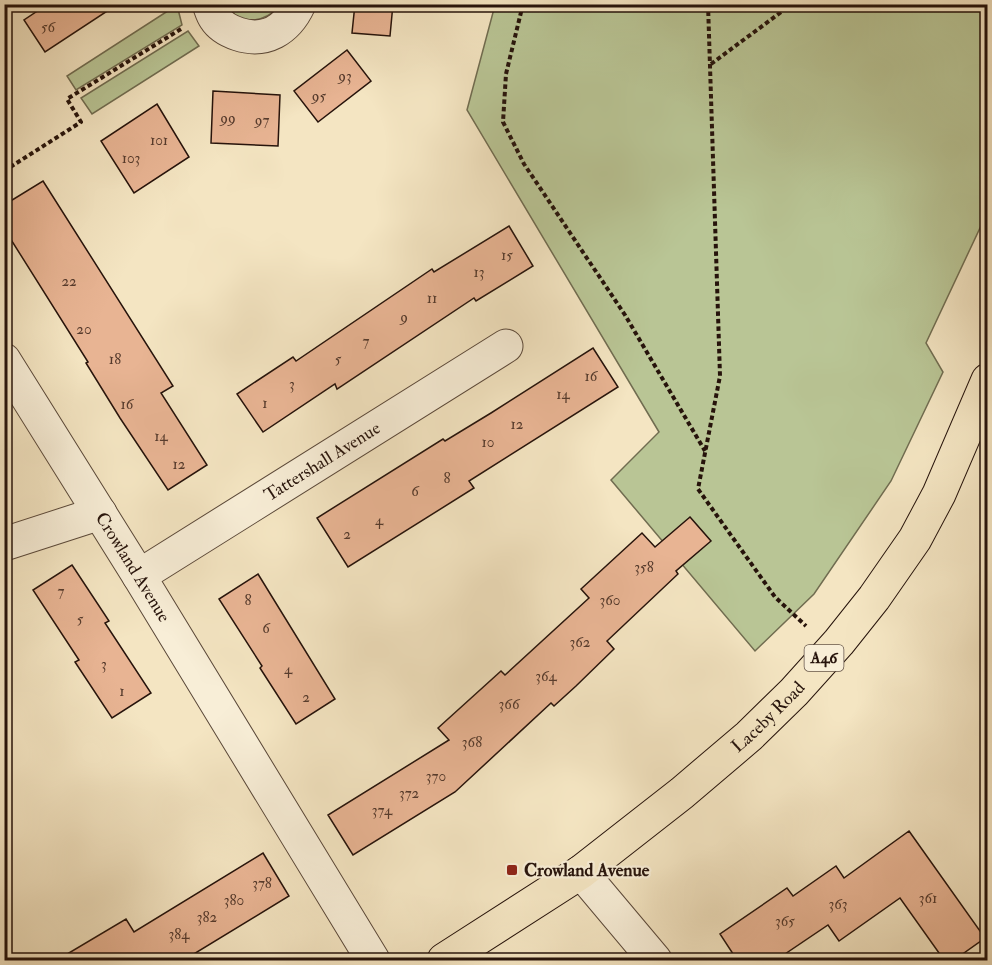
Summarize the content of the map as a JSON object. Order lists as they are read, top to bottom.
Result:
{
  "streets": {
    "highway": ["A46", "Laceby Road"],
    "street": ["Tattershall Avenue", "Crowland Avenue"]
  },
  "crossings": [
    ["Tattershall Avenue", "Crowland Avenue"]
  ],
  "places": {
    "transit": ["Crowland Avenue"]
  },
  "house_numbers": [
    "56",
    "93",
    "95",
    "99",
    "97",
    "101",
    "103",
    "15",
    "13",
    "22",
    "11",
    "9",
    "20",
    "7",
    "18",
    "5",
    "16",
    "3",
    "14",
    "1",
    "16",
    "12",
    "14",
    "10",
    "12",
    "8",
    "6",
    "4",
    "2",
    "358",
    "7",
    "8",
    "360",
    "5",
    "6",
    "362",
    "3",
    "4",
    "364",
    "1",
    "2",
    "366",
    "368",
    "370",
    "372",
    "374",
    "378",
    "361",
    "380",
    "363",
    "382",
    "365",
    "384"
  ]
}
